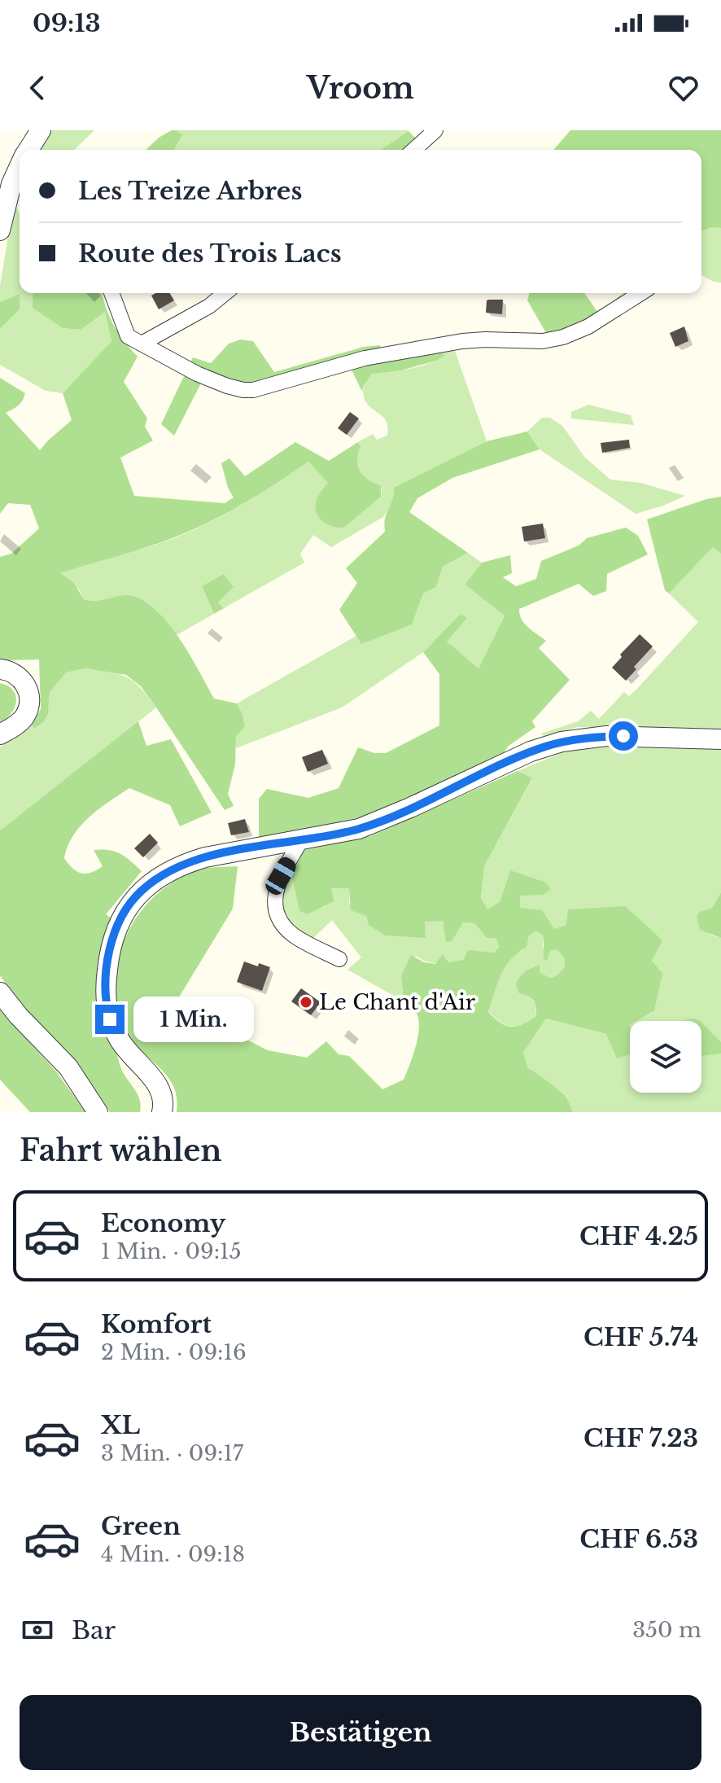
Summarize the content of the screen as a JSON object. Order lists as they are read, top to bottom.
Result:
{
  "places": ["Le Chant d'Air"],
  "page": {
    "status": "09:13",
    "header": "Vroom",
    "banner": ["Les Treize Arbres", "Route des Trois Lacs"],
    "bubble": "1 Min.",
    "heading": "Fahrt wählen",
    "list": [
      {
        "name": "Economy",
        "note": "1 Min. · 09:15",
        "value": "CHF 4.25"
      },
      {
        "name": "Komfort",
        "note": "2 Min. · 09:16",
        "value": "CHF 5.74"
      },
      {
        "name": "XL",
        "note": "3 Min. · 09:17",
        "value": "CHF 7.23"
      },
      {
        "name": "Green",
        "note": "4 Min. · 09:18",
        "value": "CHF 6.53"
      }
    ],
    "pay": ["Bar", "350 m"],
    "buttons": "Bestätigen"
  }
}
